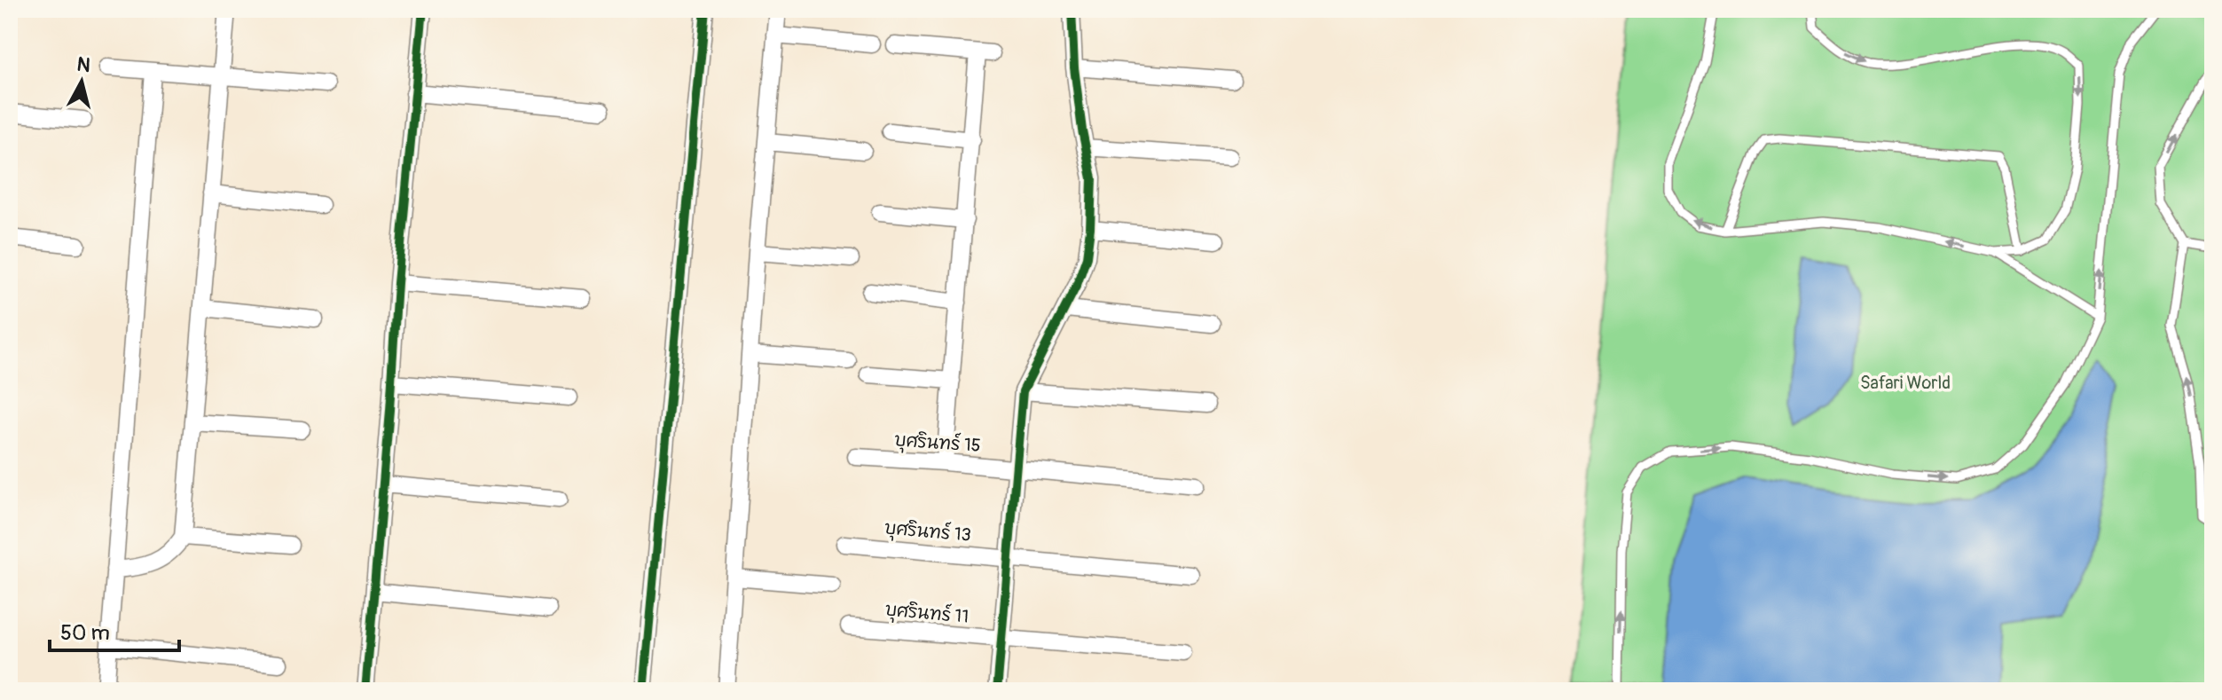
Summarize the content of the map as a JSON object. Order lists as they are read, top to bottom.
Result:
{
  "streets": {
    "street": ["บุศรินทร์ 15", "บุศรินทร์ 13", "บุศรินทร์ 11"]
  },
  "parks": ["Safari World"],
  "scale_bar": "50 m",
  "north": "top"
}
